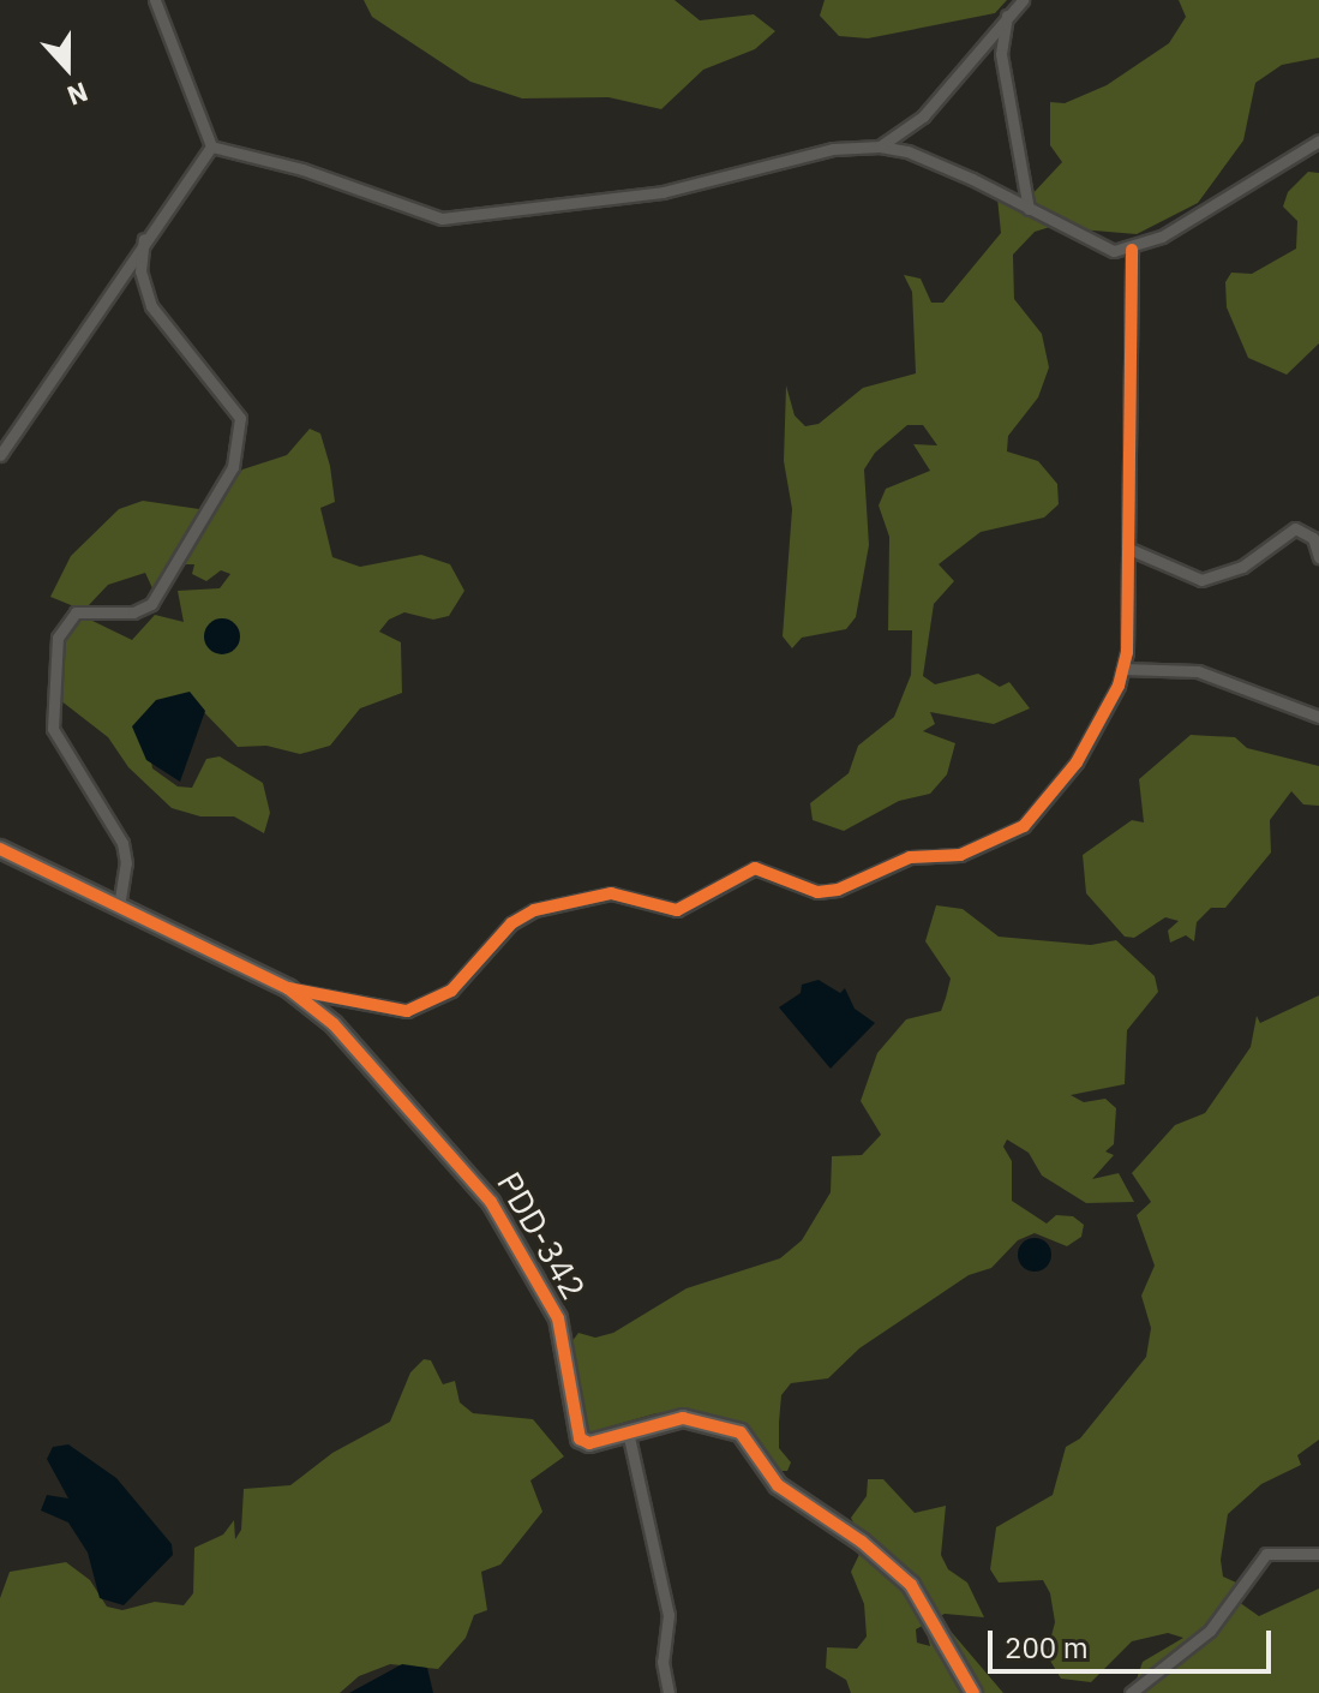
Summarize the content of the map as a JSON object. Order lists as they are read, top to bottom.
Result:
{
  "streets": {
    "street": ["PDD-342"]
  },
  "scale_bar": "200 m",
  "north": "bottom"
}
